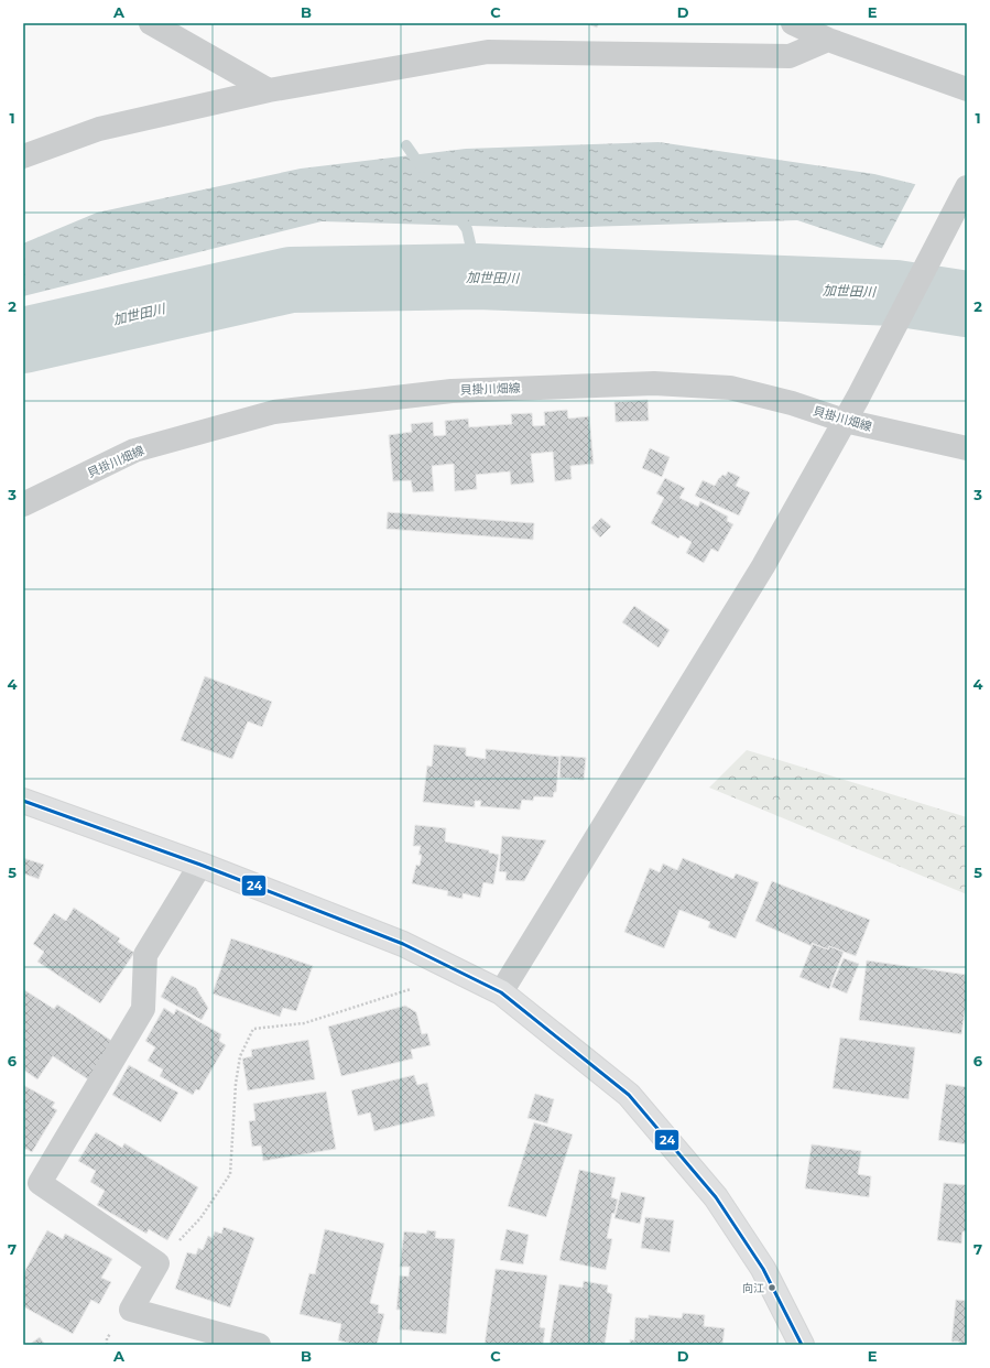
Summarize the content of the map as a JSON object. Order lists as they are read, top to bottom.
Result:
{
  "streets": {
    "street": ["貝掛川畑線"]
  },
  "water": ["加世田川"],
  "places": ["向江"],
  "lines": ["transit line 24"],
  "grid": {
    "columns": [
      "A",
      "B",
      "C",
      "D",
      "E"
    ],
    "rows": [
      "1",
      "2",
      "3",
      "4",
      "5",
      "6",
      "7"
    ]
  }
}
